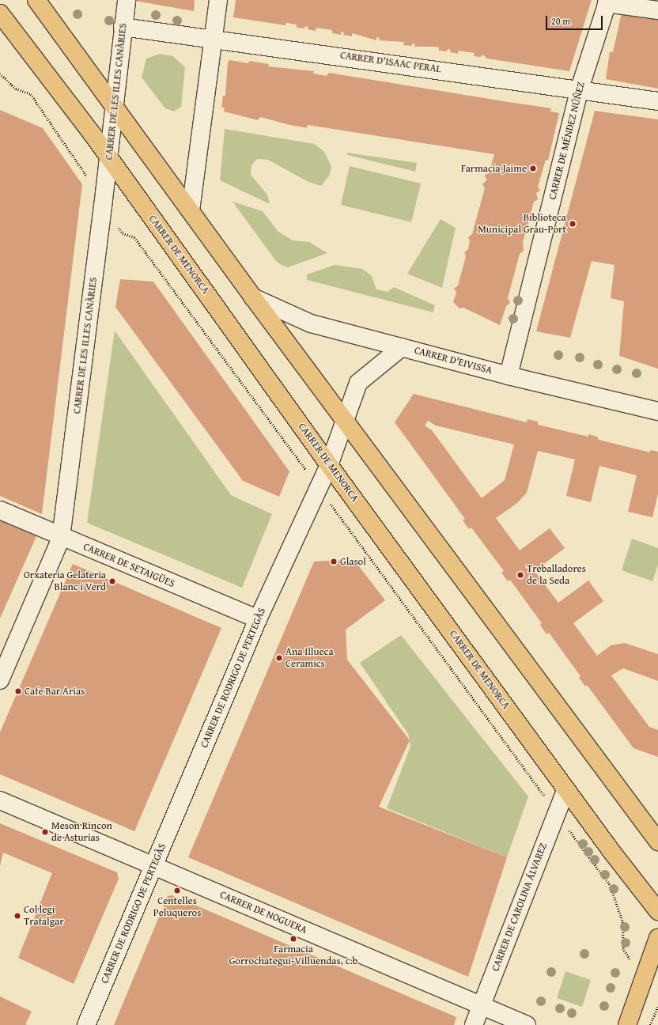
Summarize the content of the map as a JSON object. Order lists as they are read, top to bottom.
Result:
{
  "streets": {
    "main road": ["CARRER DE MENORCA"],
    "street": [
      "CARRER D'ISAAC PERAL",
      "CARRER DE LES ILLES CANÀRIES",
      "CARRER DE MÉNDEZ NÚÑEZ",
      "CARRER D'EIVISSA",
      "CARRER DE SETAIGÜES",
      "CARRER DE RODRIGO DE PERTEGÀS",
      "CARRER DE CAROLINA ÁLVAREZ",
      "CARRER DE NOGUERA"
    ]
  },
  "crossings": [
    ["CARRER D'ISAAC PERAL", "CARRER DE LES ILLES CANÀRIES"],
    ["CARRER D'ISAAC PERAL", "CARRER DE MÉNDEZ NÚÑEZ"],
    ["CARRER DE LES ILLES CANÀRIES", "CARRER DE MENORCA"],
    ["CARRER DE LES ILLES CANÀRIES", "CARRER DE SETAIGÜES"],
    ["CARRER DE MÉNDEZ NÚÑEZ", "CARRER D'EIVISSA"],
    ["CARRER DE MENORCA", "CARRER DE RODRIGO DE PERTEGÀS"],
    ["CARRER DE MENORCA", "CARRER DE CAROLINA ÁLVAREZ"],
    ["CARRER D'EIVISSA", "CARRER DE RODRIGO DE PERTEGÀS"],
    ["CARRER DE SETAIGÜES", "CARRER DE RODRIGO DE PERTEGÀS"],
    ["CARRER DE RODRIGO DE PERTEGÀS", "CARRER DE NOGUERA"],
    ["CARRER DE CAROLINA ÁLVAREZ", "CARRER DE NOGUERA"]
  ],
  "places": [
    "Farmacia Jaime",
    "Biblioteca Municipal Grau-Port",
    "Glasol",
    "Treballadores de la Seda",
    "Orxateria Gelateria Blanc i Verd",
    "Ana Illueca Ceramics",
    "Cafe Bar Arias",
    "Meson Rincon de Asturias",
    "Centelles Peluqueros",
    "Col·legi Trafalgar",
    "Farmacia Gorrochategui-Villuendas, c.b"
  ],
  "scale_bar": "20 m"
}
